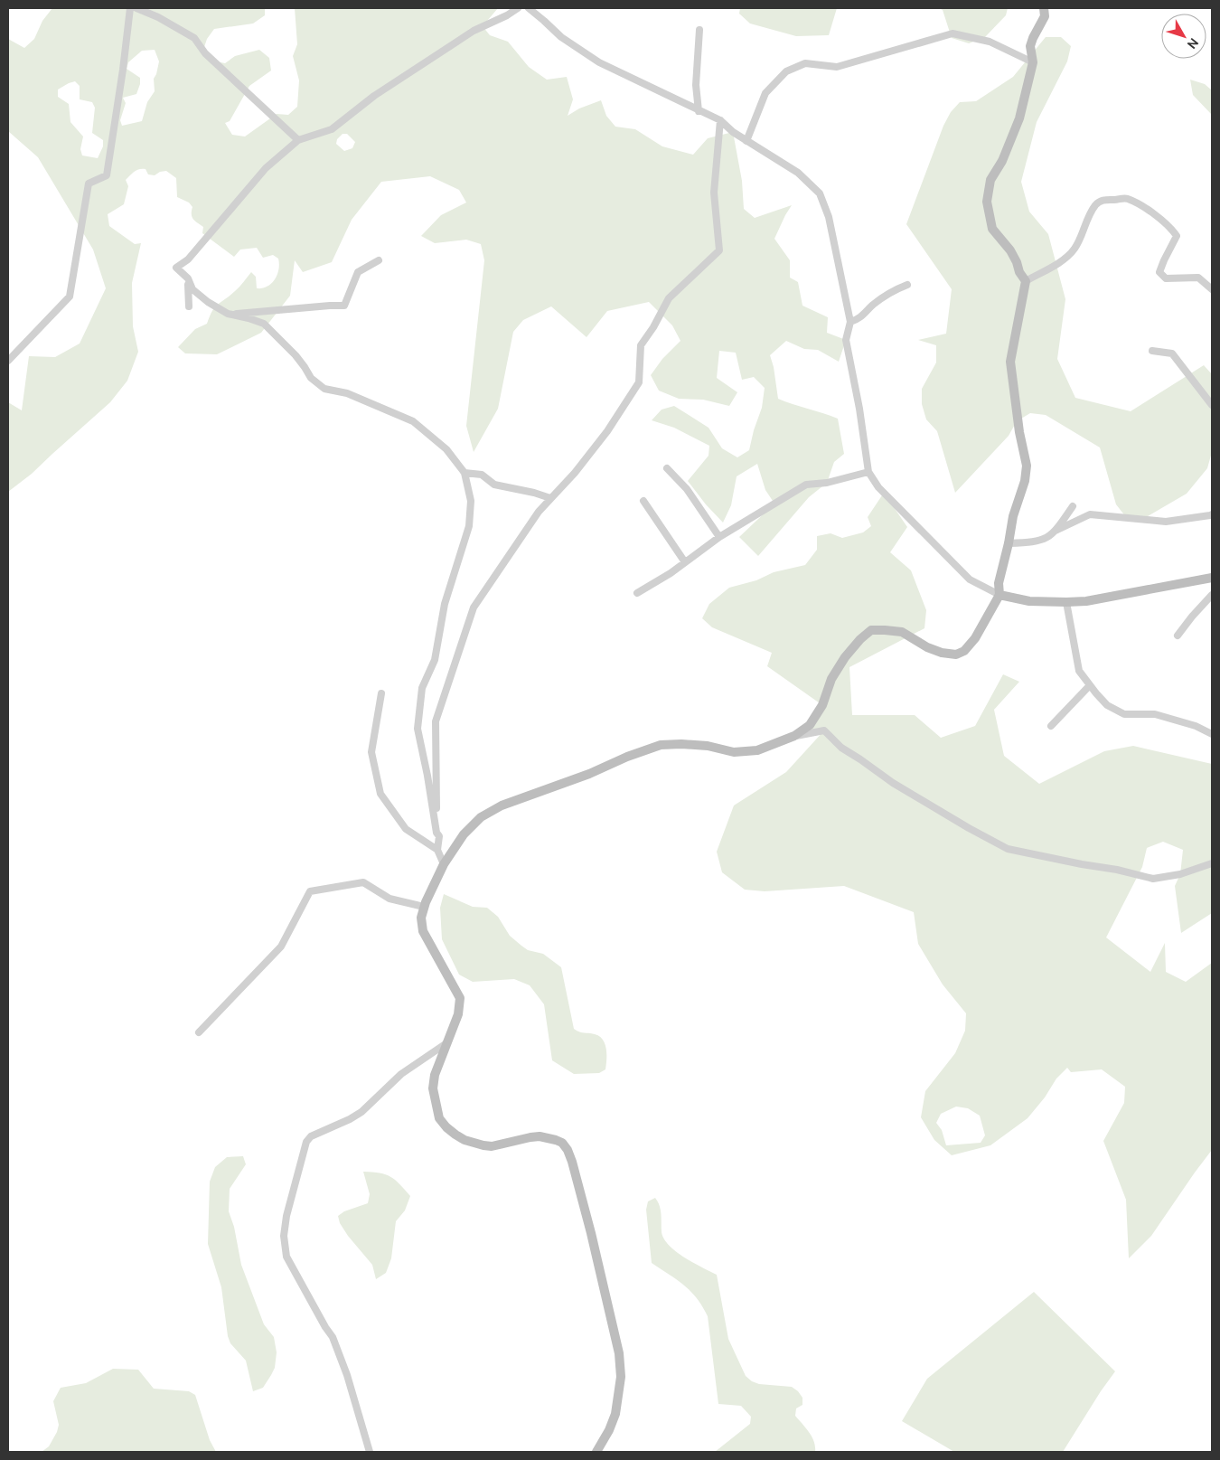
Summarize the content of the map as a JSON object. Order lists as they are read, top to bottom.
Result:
{
  "north": "bottom right"
}
